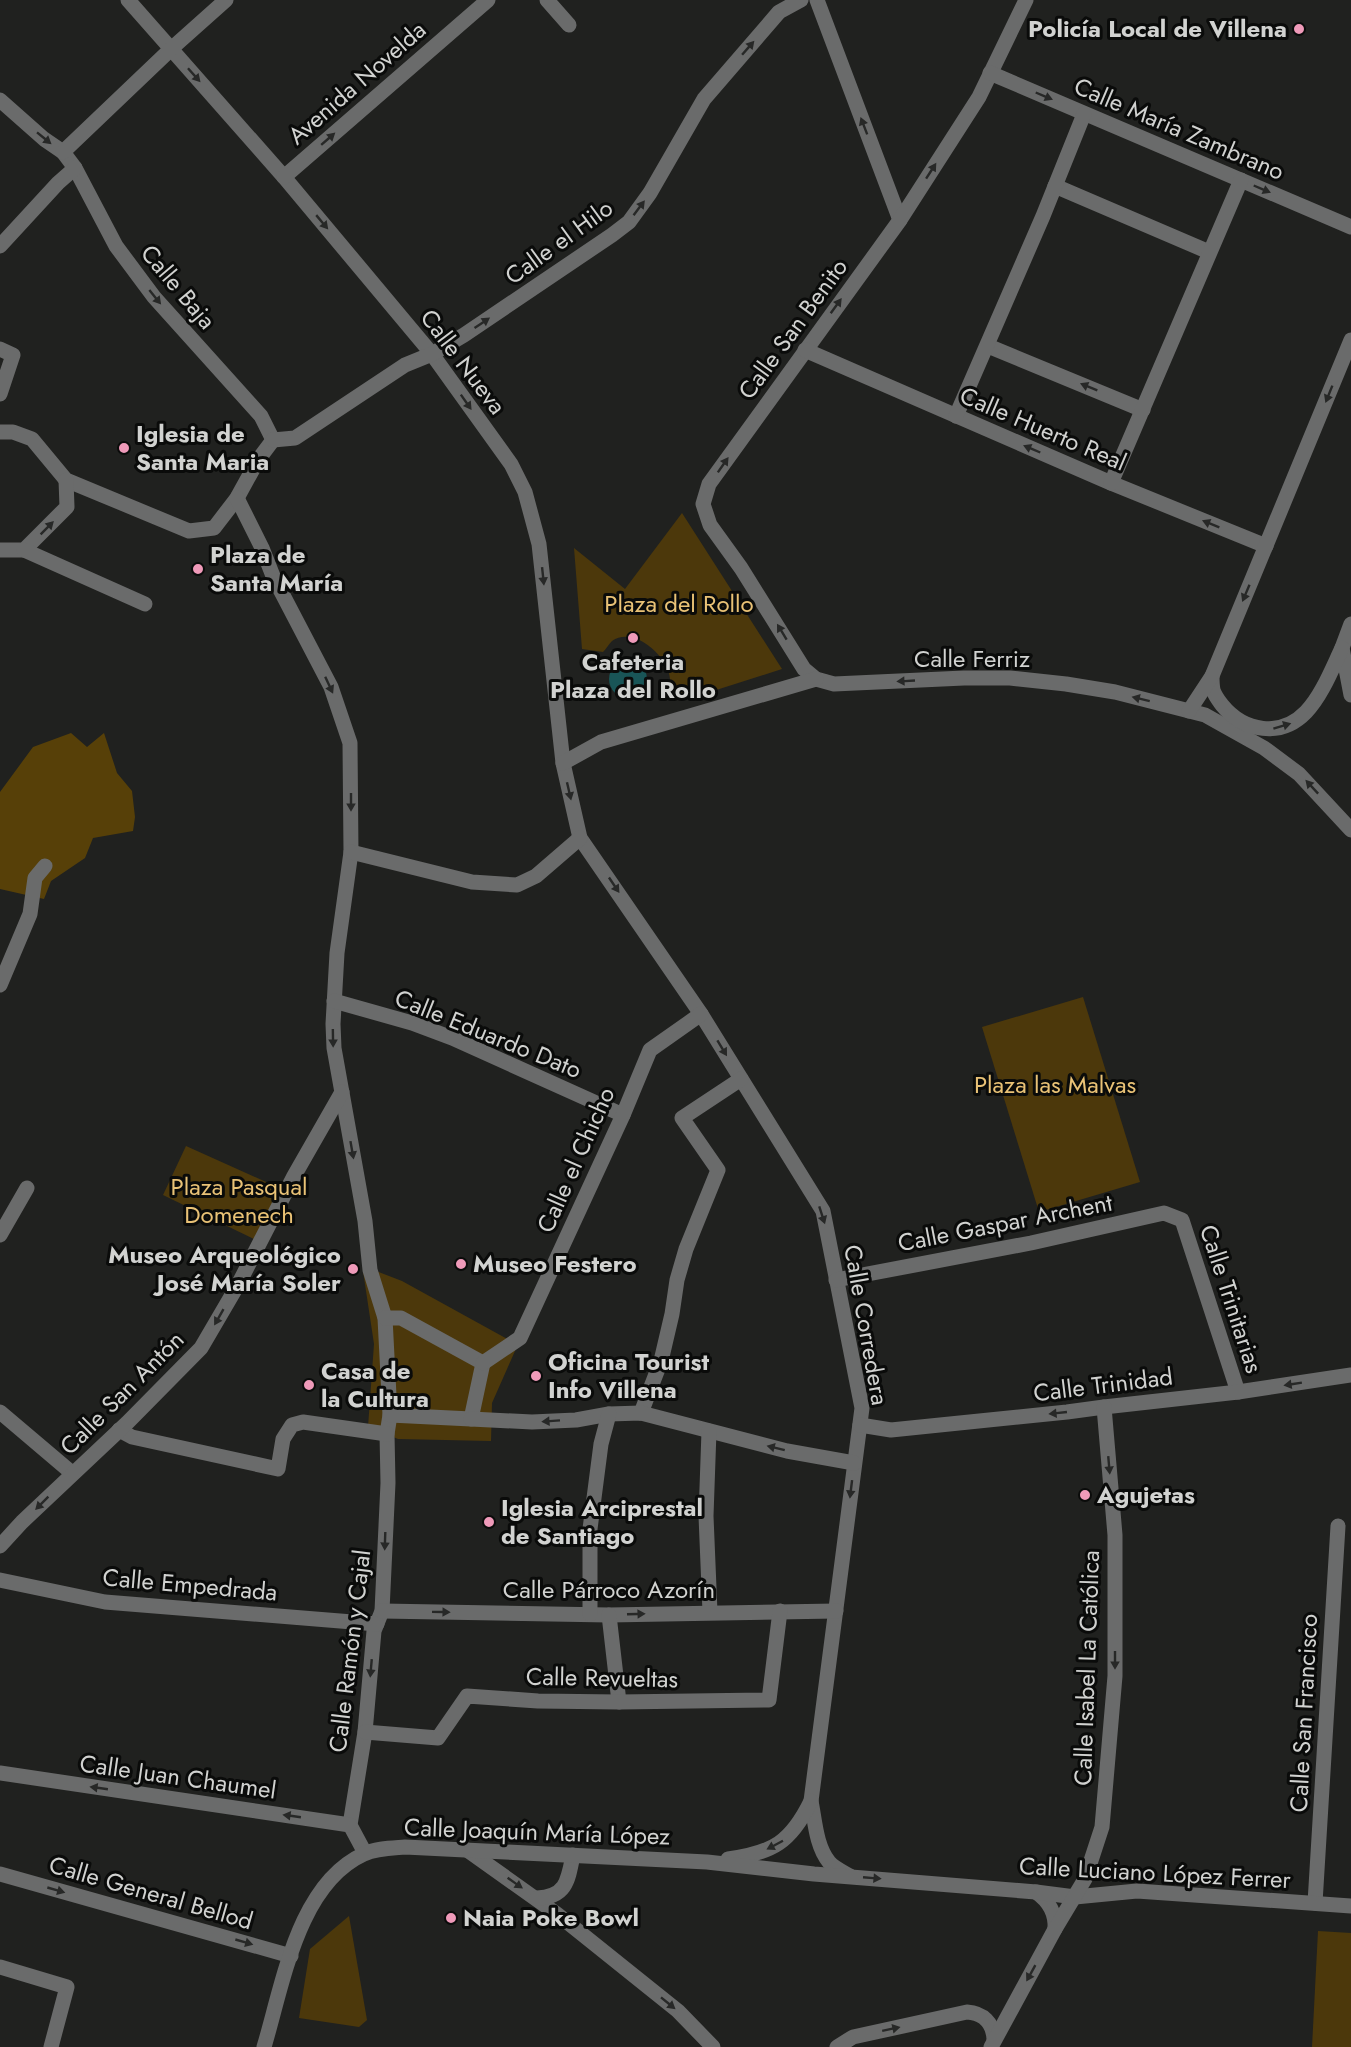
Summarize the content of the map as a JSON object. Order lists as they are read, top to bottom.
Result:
{
  "streets": {
    "street": [
      "Avenida Novelda",
      "Calle María Zambrano",
      "Calle el Hilo",
      "Calle Baja",
      "Calle San Benito",
      "Calle Nueva",
      "Calle Huerto Real",
      "Calle Ferriz",
      "Calle Eduardo Dato",
      "Calle el Chicho",
      "Calle Gaspar Archent",
      "Calle Trinitarias",
      "Calle Corredera",
      "Calle Trinidad",
      "Calle San Antón",
      "Calle Empedrada",
      "Calle Párroco Azorín",
      "Calle Ramón y Cajal",
      "Calle Isabel La Católica",
      "Calle Revueltas",
      "Calle San Francisco",
      "Calle Juan Chaumel",
      "Calle Joaquín María López",
      "Calle Luciano López Ferrer",
      "Calle General Bellod"
    ]
  },
  "crossings": [
    ["Avenida Novelda", "Calle Nueva"],
    ["Calle María Zambrano", "Calle San Benito"],
    ["Calle el Hilo", "Calle Baja"],
    ["Calle el Hilo", "Calle Nueva"],
    ["Calle San Benito", "Calle Huerto Real"],
    ["Calle San Benito", "Calle Ferriz"],
    ["Calle Nueva", "Calle Ferriz"],
    ["Calle Nueva", "Calle Corredera"],
    ["Calle Eduardo Dato", "Calle el Chicho"],
    ["Calle Eduardo Dato", "Calle Ramón y Cajal"],
    ["Calle el Chicho", "Calle Corredera"],
    ["Calle Gaspar Archent", "Calle Trinitarias"],
    ["Calle Gaspar Archent", "Calle Corredera"],
    ["Calle Trinitarias", "Calle Trinidad"],
    ["Calle Corredera", "Calle Trinidad"],
    ["Calle Corredera", "Calle Párroco Azorín"],
    ["Calle Corredera", "Calle Joaquín María López"],
    ["Calle Corredera", "Calle Luciano López Ferrer"],
    ["Calle Trinidad", "Calle Isabel La Católica"],
    ["Calle San Antón", "Calle Ramón y Cajal"],
    ["Calle Empedrada", "Calle Párroco Azorín"],
    ["Calle Empedrada", "Calle Ramón y Cajal"],
    ["Calle Párroco Azorín", "Calle Ramón y Cajal"],
    ["Calle Párroco Azorín", "Calle Revueltas"],
    ["Calle Ramón y Cajal", "Calle Revueltas"],
    ["Calle Ramón y Cajal", "Calle Juan Chaumel"],
    ["Calle Isabel La Católica", "Calle Luciano López Ferrer"],
    ["Calle San Francisco", "Calle Luciano López Ferrer"],
    ["Calle Joaquín María López", "Calle Luciano López Ferrer"]
  ],
  "one_way": [
    "Avenida Novelda",
    "Calle María Zambrano",
    "Calle el Hilo",
    "Calle Baja",
    "Calle San Benito",
    "Calle Nueva",
    "Calle Ferriz",
    "Calle Corredera",
    "Calle Trinidad",
    "Calle San Antón",
    "Calle Párroco Azorín",
    "Calle Ramón y Cajal",
    "Calle Isabel La Católica",
    "Calle Juan Chaumel",
    "Calle General Bellod"
  ],
  "parks": ["Plaza del Rollo", "Plaza las Malvas", "Plaza Pasqual Domenech"],
  "places": [
    "Policía Local de Villena",
    "Iglesia de Santa Maria",
    "Plaza de Santa María",
    "Cafeteria Plaza del Rollo",
    "Museo Festero",
    "Museo Arqueológico José María Soler",
    "Oficina Tourist Info Villena",
    "Casa de la Cultura",
    "Agujetas",
    "Iglesia Arciprestal de Santiago",
    "Naia Poke Bowl"
  ]
}
